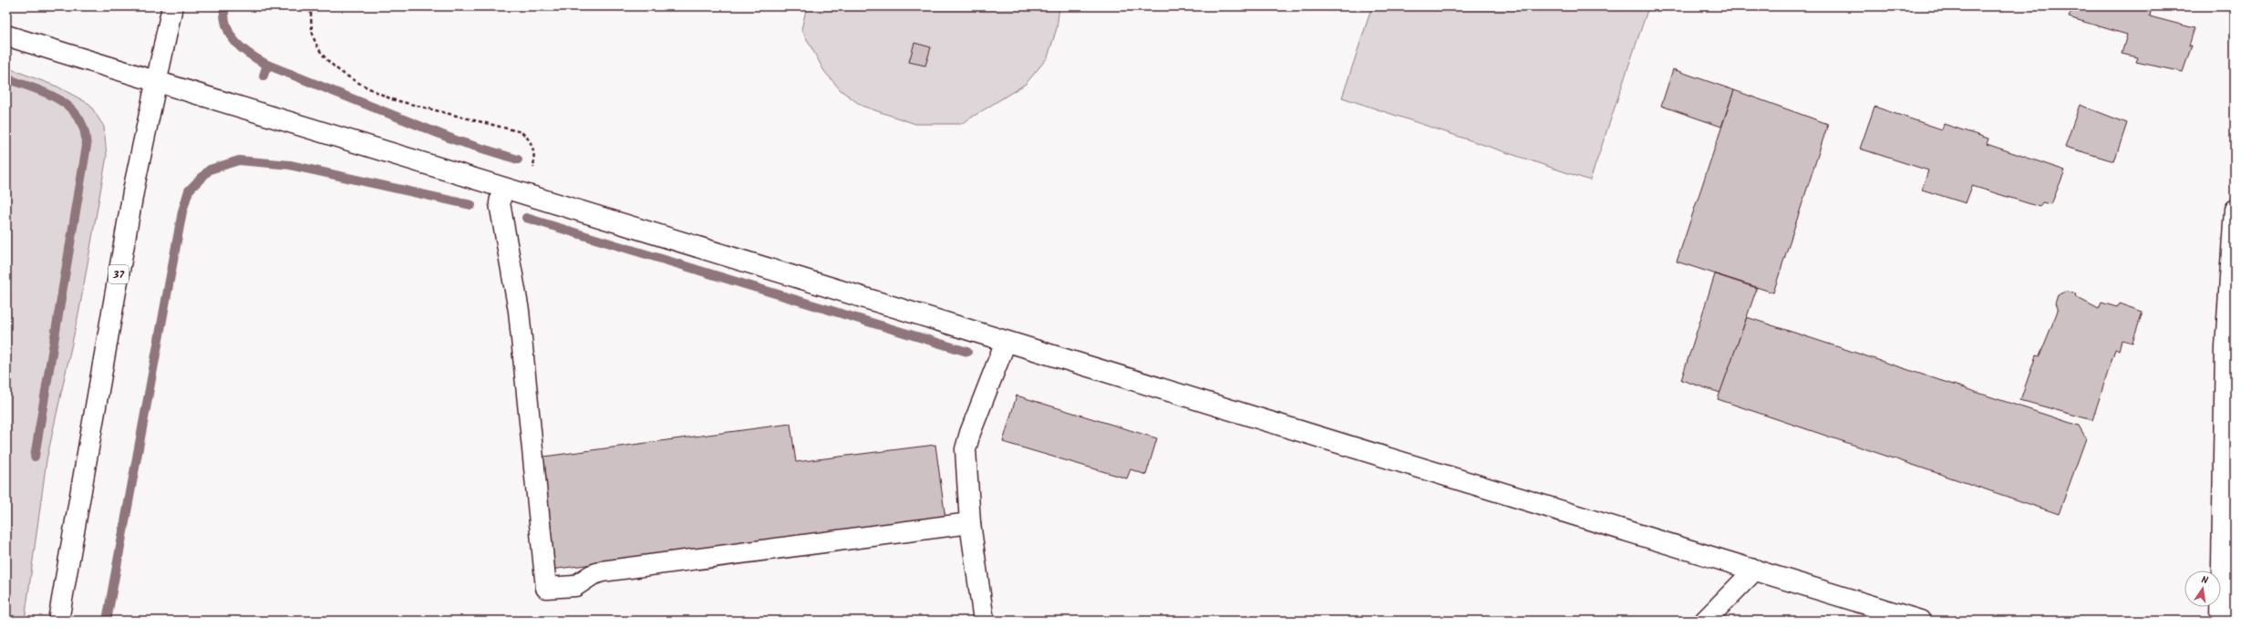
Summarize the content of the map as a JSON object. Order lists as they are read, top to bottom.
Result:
{
  "streets": {
    "street": ["37"]
  },
  "north": "top"
}
